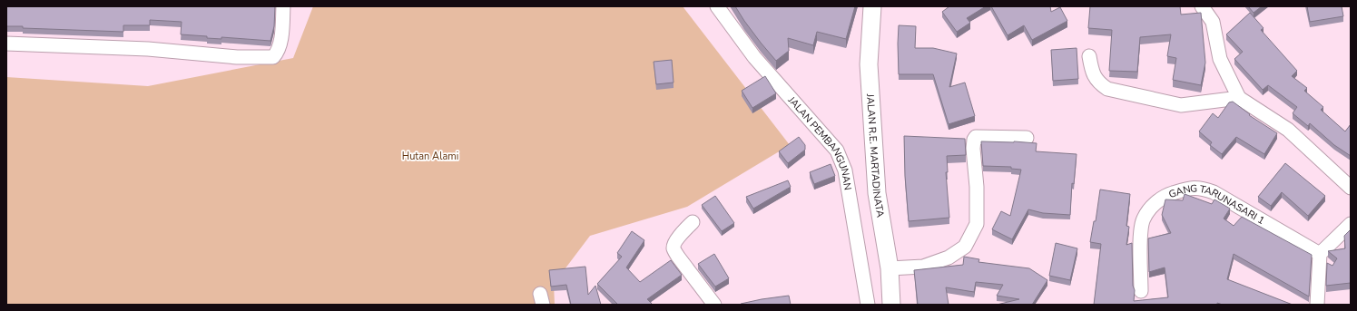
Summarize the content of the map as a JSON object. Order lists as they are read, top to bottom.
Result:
{
  "streets": {
    "street": ["JALAN PEMBANGUNAN", "JALAN R.E. MARTADINATA", "GANG TARUNASARI 1"]
  },
  "parks": ["Hutan Alami"]
}
